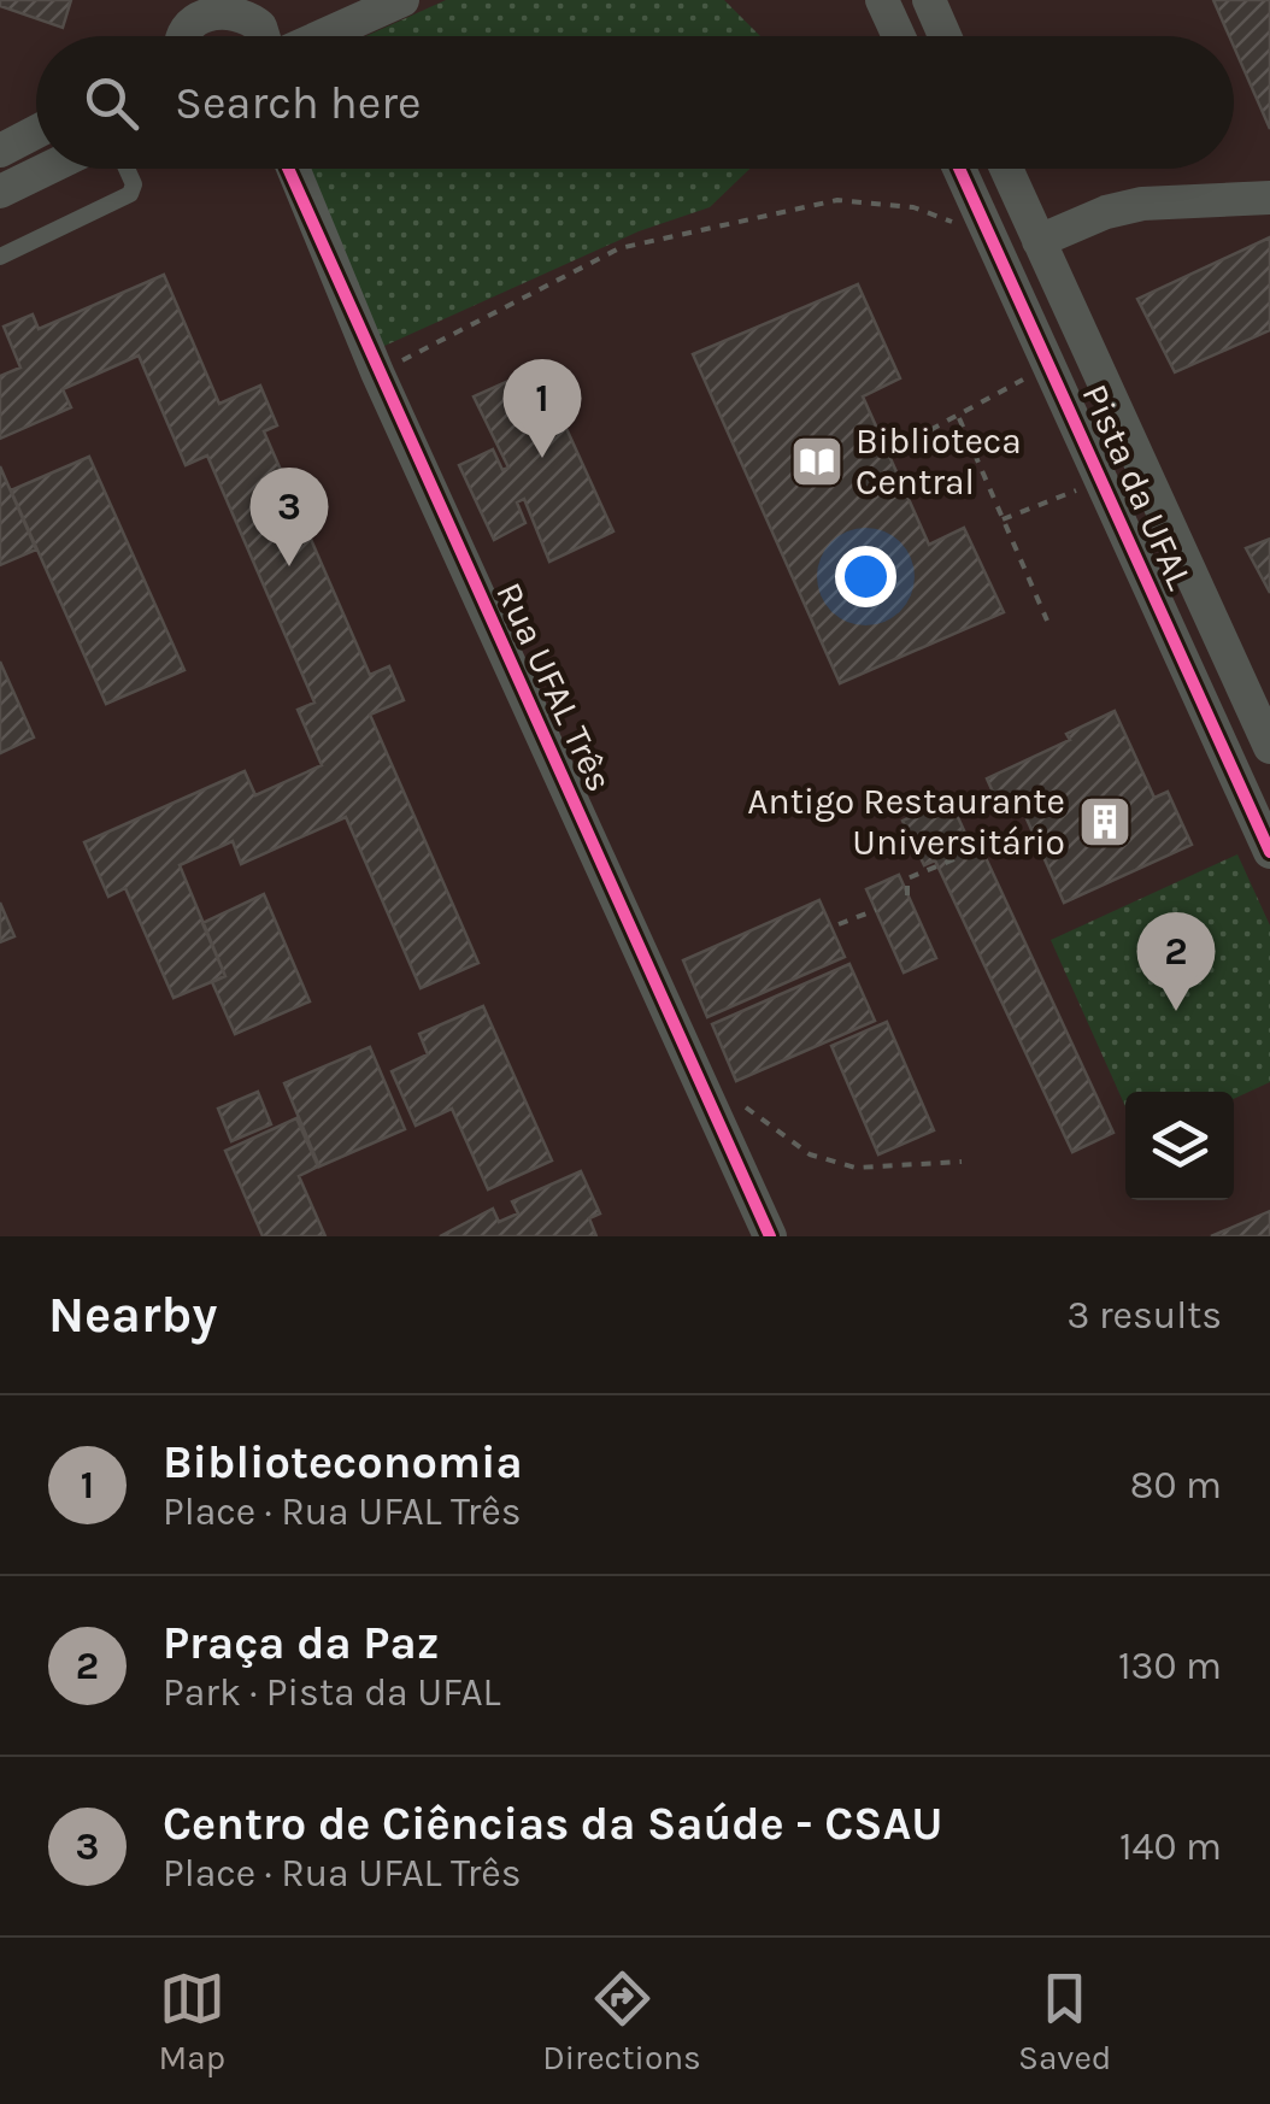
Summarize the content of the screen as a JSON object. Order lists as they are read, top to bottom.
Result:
{
  "streets": {
    "street": ["Pista da UFAL", "Rua UFAL Três"]
  },
  "places": {
    "library": ["Biblioteca Central"],
    "building": ["Antigo Restaurante Universitário"]
  },
  "page": {
    "search": "Search here",
    "pins": ["1", "3", "2"],
    "heading": ["Nearby", "3 results"],
    "list": [
      {
        "mark": "1",
        "name": "Biblioteconomia",
        "note": "Place · Rua UFAL Três",
        "value": "80 m"
      },
      {
        "mark": "2",
        "name": "Praça da Paz",
        "note": "Park · Pista da UFAL",
        "value": "130 m"
      },
      {
        "mark": "3",
        "name": "Centro de Ciências da Saúde - CSAU",
        "note": "Place · Rua UFAL Três",
        "value": "140 m"
      }
    ],
    "nav": ["Map", "Directions", "Saved"]
  }
}
